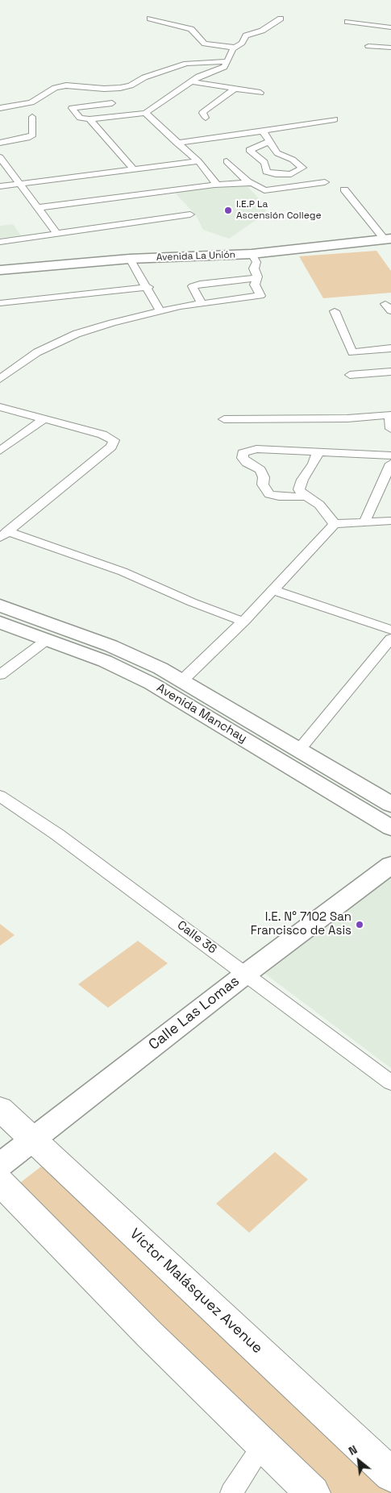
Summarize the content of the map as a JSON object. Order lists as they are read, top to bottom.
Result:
{
  "streets": {
    "main road": ["Víctor Malásquez Avenue"],
    "street": [
      "Avenida La Unión",
      "Avenida Manchay",
      "Calle 36",
      "Calle Las Lomas"
    ]
  },
  "crossings": [
    ["Calle 36", "Calle Las Lomas"],
    ["Calle Las Lomas", "Víctor Malásquez Avenue"]
  ],
  "places": ["I.E.P La Ascensión College", "I.E. N° 7102 San Francisco de Asis"],
  "north": "top left"
}
